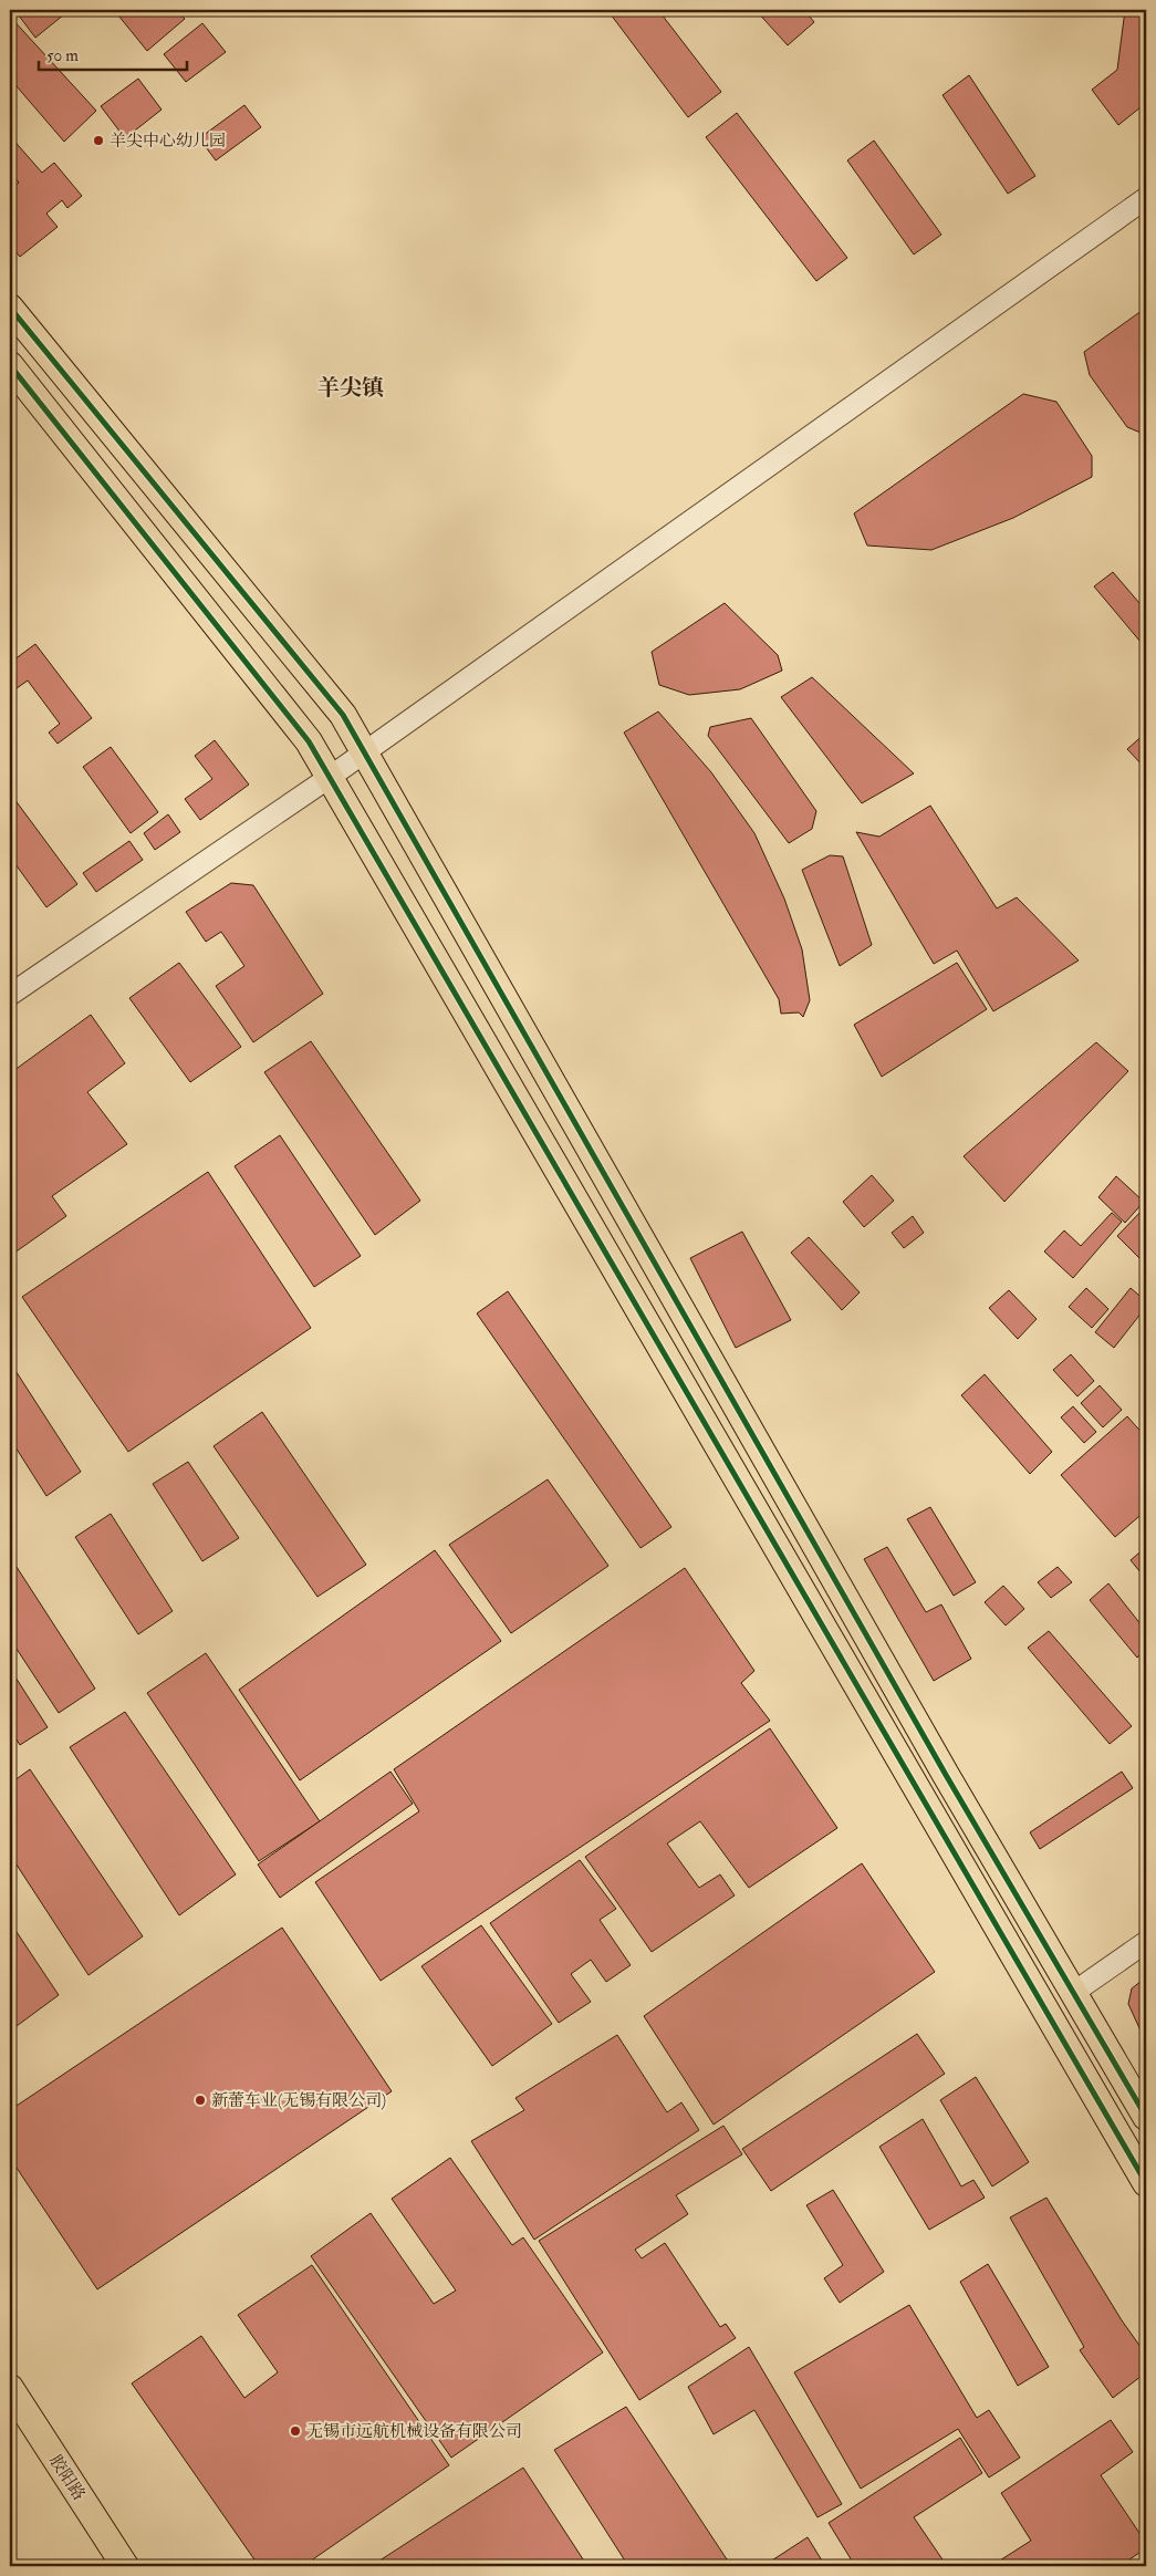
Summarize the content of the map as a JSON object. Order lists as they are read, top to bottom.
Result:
{
  "streets": {
    "main road": ["胶阳路"]
  },
  "districts": ["羊尖镇"],
  "places": ["羊尖中心幼儿园", "新蕾车业(无锡有限公司)", "无锡市远航机械设备有限公司"],
  "scale_bar": "50 m"
}
